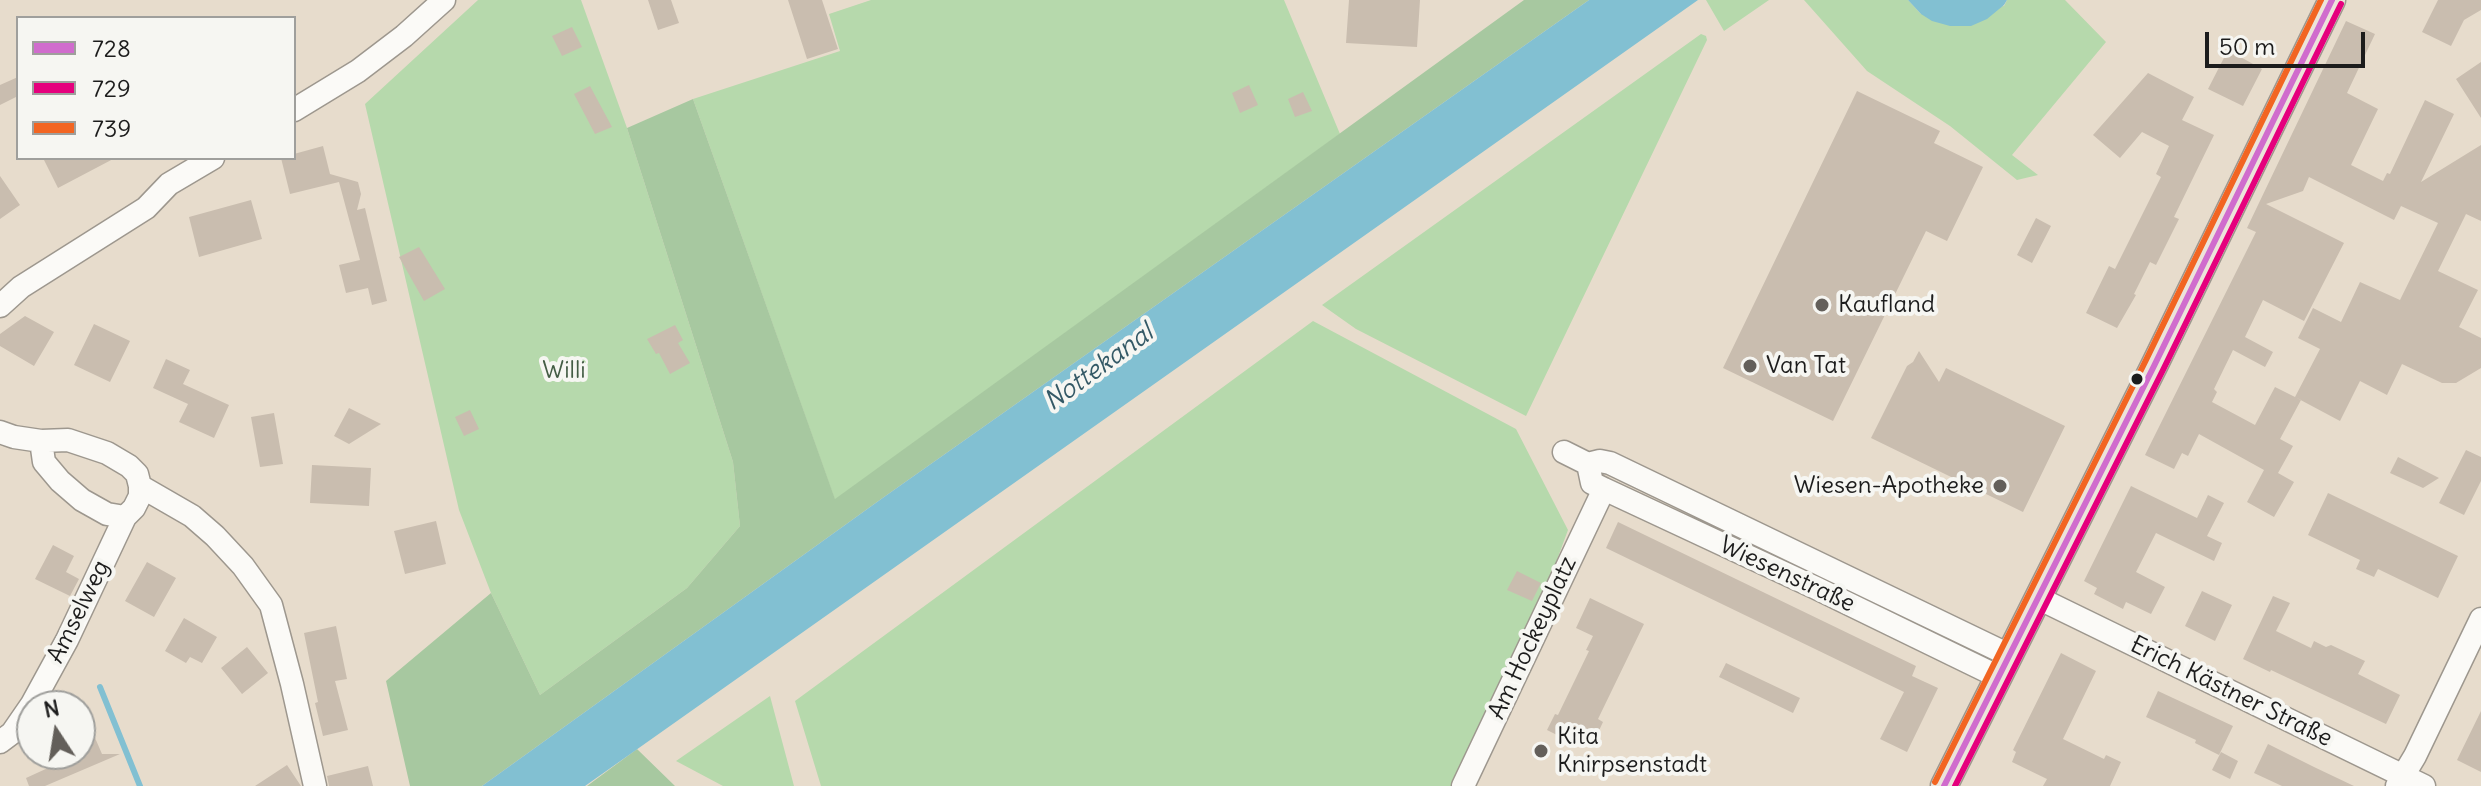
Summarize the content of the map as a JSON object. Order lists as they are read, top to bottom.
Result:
{
  "streets": {
    "street": [
      "Wiesenstraße",
      "Amselweg",
      "Am Hockeyplatz",
      "Erich Kästner Straße"
    ]
  },
  "crossings": [
    ["Wiesenstraße", "Am Hockeyplatz"]
  ],
  "water": ["Nottekanal"],
  "parks": ["Willi"],
  "places": [
    "Kaufland",
    "Van Tat",
    "Wiesen-Apotheke",
    "Kita Knirpsenstadt"
  ],
  "lines": ["transit line 728", "transit line 739", "transit line 729"],
  "legend": ["728", "729", "739"],
  "scale_bar": "50 m",
  "north": "top"
}
